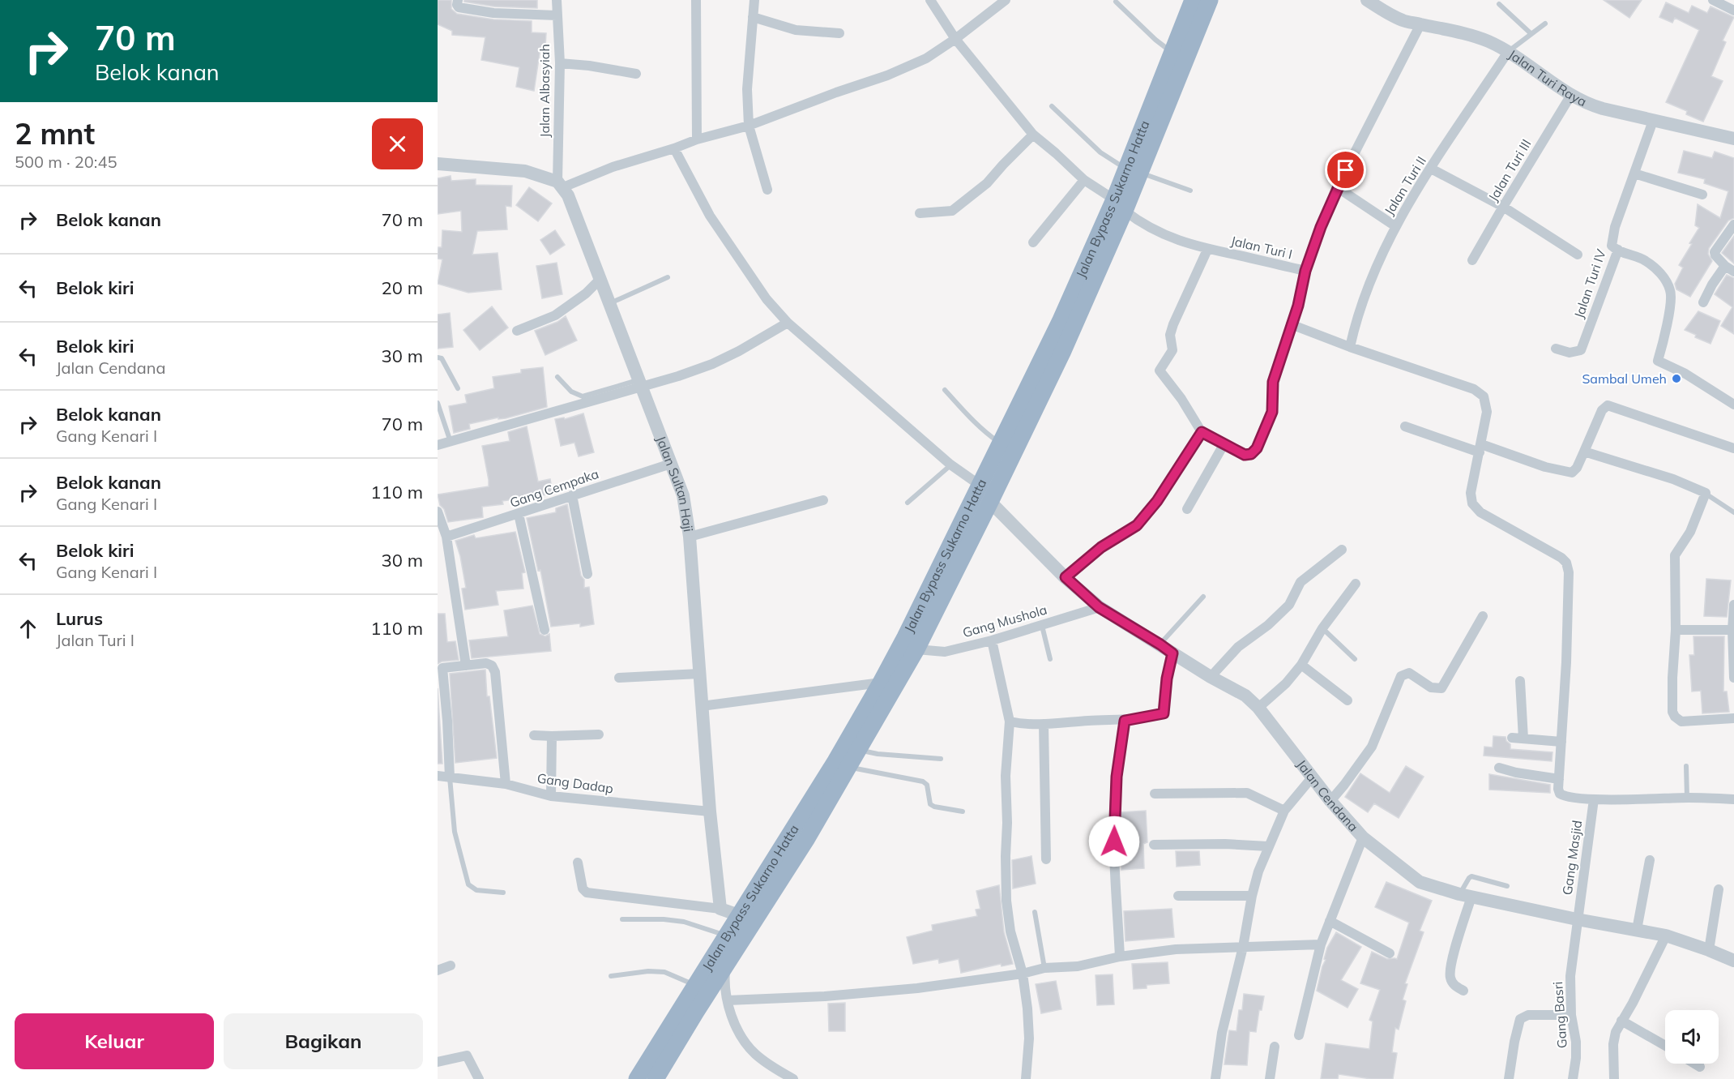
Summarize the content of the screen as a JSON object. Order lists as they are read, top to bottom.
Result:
{
  "streets": {
    "highway": ["Jalan Bypass Sukarno Hatta"],
    "street": [
      "Jalan Turi Raya",
      "Jalan Albasyiah",
      "Jalan Turi III",
      "Jalan Turi II",
      "Jalan Turi I",
      "Jalan Turi IV",
      "Jalan Sultan Haji",
      "Gang Cempaka",
      "Gang Mushola",
      "Gang Dadap",
      "Jalan Cendana",
      "Gang Masjid",
      "Gang Basri"
    ]
  },
  "crossings": [
    ["Jalan Turi Raya", "Jalan Turi III"],
    ["Jalan Turi Raya", "Jalan Turi II"],
    ["Jalan Turi Raya", "Jalan Turi I"],
    ["Jalan Turi Raya", "Jalan Turi IV"],
    ["Jalan Albasyiah", "Jalan Sultan Haji"],
    ["Jalan Bypass Sukarno Hatta", "Jalan Turi I"],
    ["Jalan Bypass Sukarno Hatta", "Gang Mushola"],
    ["Jalan Bypass Sukarno Hatta", "Jalan Cendana"],
    ["Jalan Sultan Haji", "Gang Cempaka"],
    ["Jalan Sultan Haji", "Gang Dadap"],
    ["Gang Mushola", "Jalan Cendana"],
    ["Jalan Cendana", "Gang Masjid"],
    ["Jalan Cendana", "Gang Basri"],
    ["Gang Masjid", "Gang Basri"]
  ],
  "places": ["Sambal Umeh"],
  "page": {
    "turn": ["70 m", "Belok kanan"],
    "heading": ["2 mnt", "500 m · 20:45"],
    "list": [
      {
        "name": "Belok kanan",
        "value": "70 m"
      },
      {
        "name": "Belok kiri",
        "value": "20 m"
      },
      {
        "name": "Belok kiri",
        "note": "Jalan Cendana",
        "value": "30 m"
      },
      {
        "name": "Belok kanan",
        "note": "Gang Kenari I",
        "value": "70 m"
      },
      {
        "name": "Belok kanan",
        "note": "Gang Kenari I",
        "value": "110 m"
      },
      {
        "name": "Belok kiri",
        "note": "Gang Kenari I",
        "value": "30 m"
      },
      {
        "name": "Lurus",
        "note": "Jalan Turi I",
        "value": "110 m"
      }
    ],
    "buttons": ["Keluar", "Bagikan"]
  }
}
